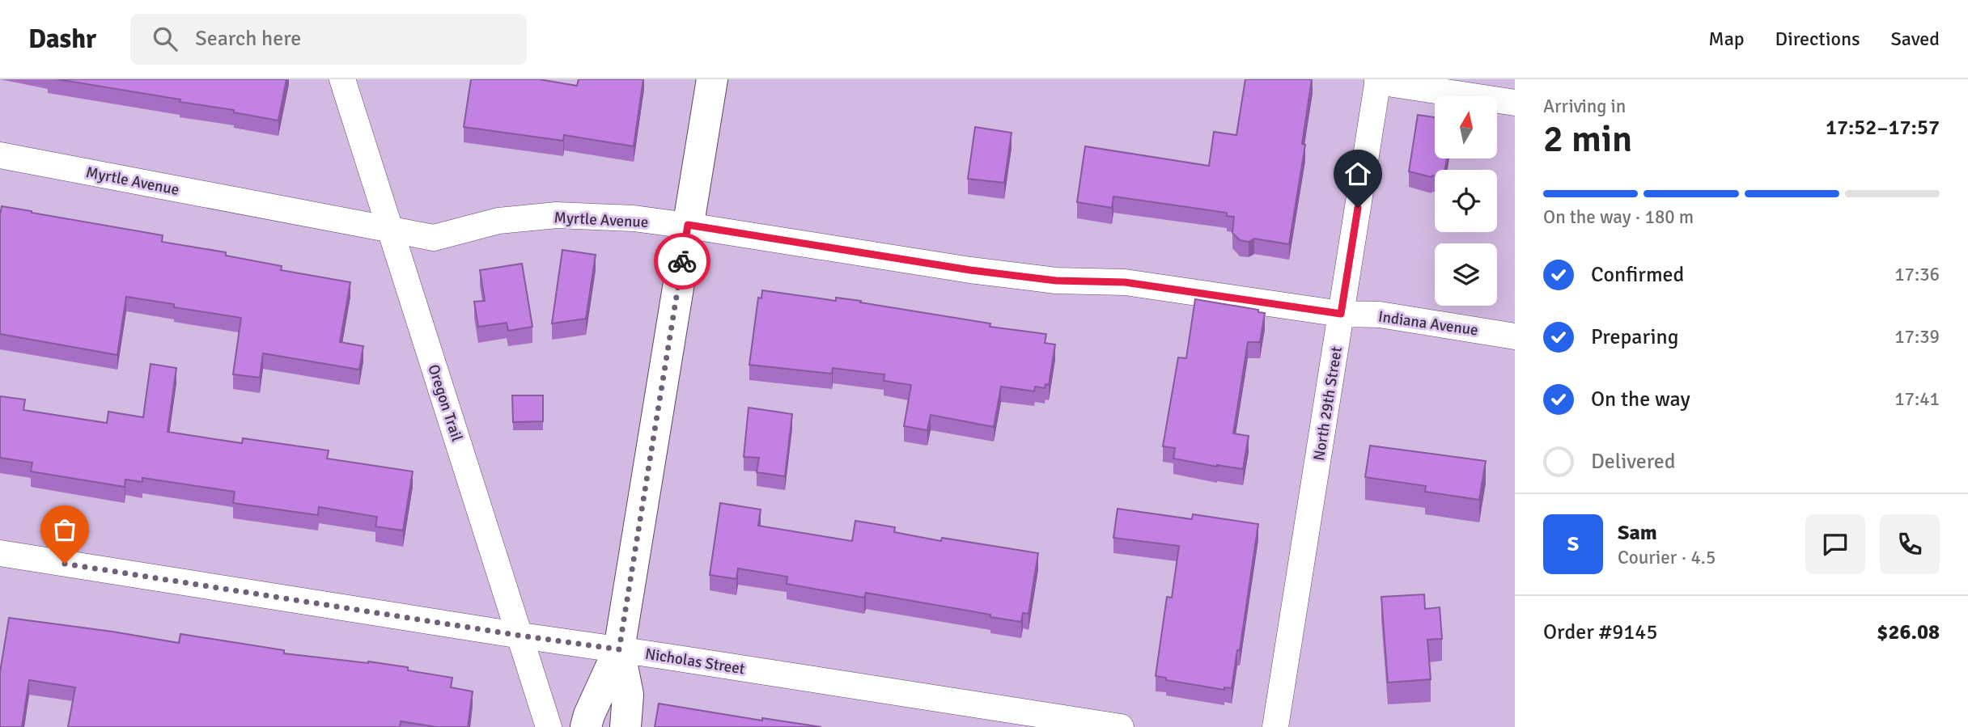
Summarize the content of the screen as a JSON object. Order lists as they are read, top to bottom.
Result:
{
  "streets": {
    "street": [
      "Myrtle Avenue",
      "Indiana Avenue",
      "Oregon Trail",
      "North 29th Street",
      "Nicholas Street"
    ]
  },
  "crossings": [
    ["Myrtle Avenue", "Indiana Avenue"],
    ["Myrtle Avenue", "Oregon Trail"],
    ["Myrtle Avenue", "North 29th Street"],
    ["Indiana Avenue", "North 29th Street"],
    ["Oregon Trail", "Nicholas Street"]
  ],
  "north": "top",
  "page": {
    "header": "Dashr",
    "search": "Search here",
    "nav": ["Map", "Directions", "Saved"],
    "heading": ["2 min", "Arriving in", "17:52–17:57"],
    "panel": [
      "Sam",
      "Courier · 4.5",
      "Order #9145",
      "$26.08"
    ],
    "bar": "On the way · 180 m",
    "list": [
      ["Confirmed", "17:36"],
      ["Preparing", "17:39"],
      ["On the way", "17:41"],
      "Delivered"
    ],
    "round": "S"
  }
}
